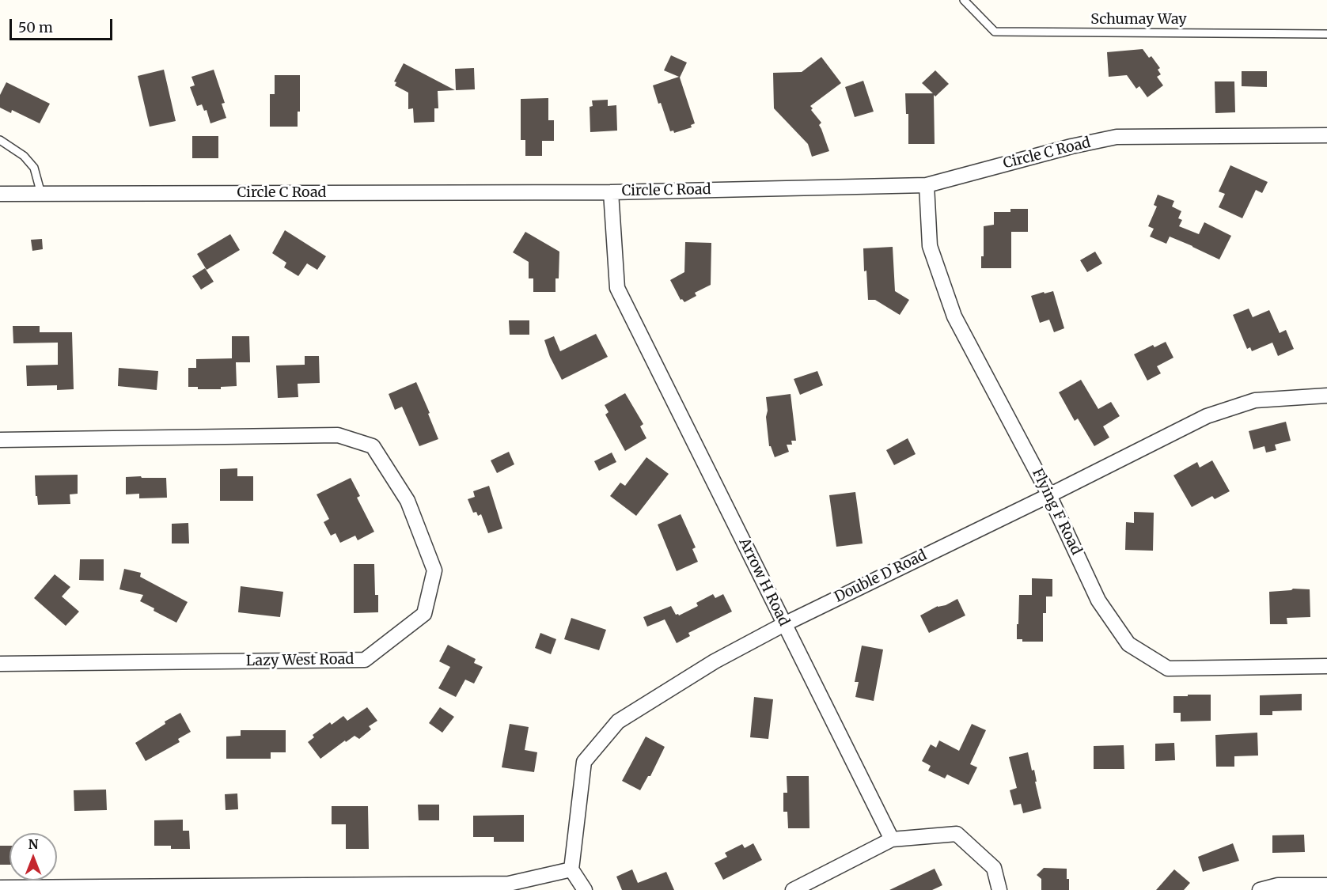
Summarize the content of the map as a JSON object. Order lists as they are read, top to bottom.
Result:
{
  "streets": {
    "street": [
      "Circle C Road",
      "Flying F Road",
      "Double D Road",
      "Arrow H Road",
      "Lazy West Road"
    ],
    "lane": ["Schumay Way"]
  },
  "crossings": [
    ["Circle C Road", "Flying F Road"],
    ["Circle C Road", "Arrow H Road"],
    ["Flying F Road", "Double D Road"],
    ["Double D Road", "Arrow H Road"]
  ],
  "scale_bar": "50 m",
  "north": "top"
}
